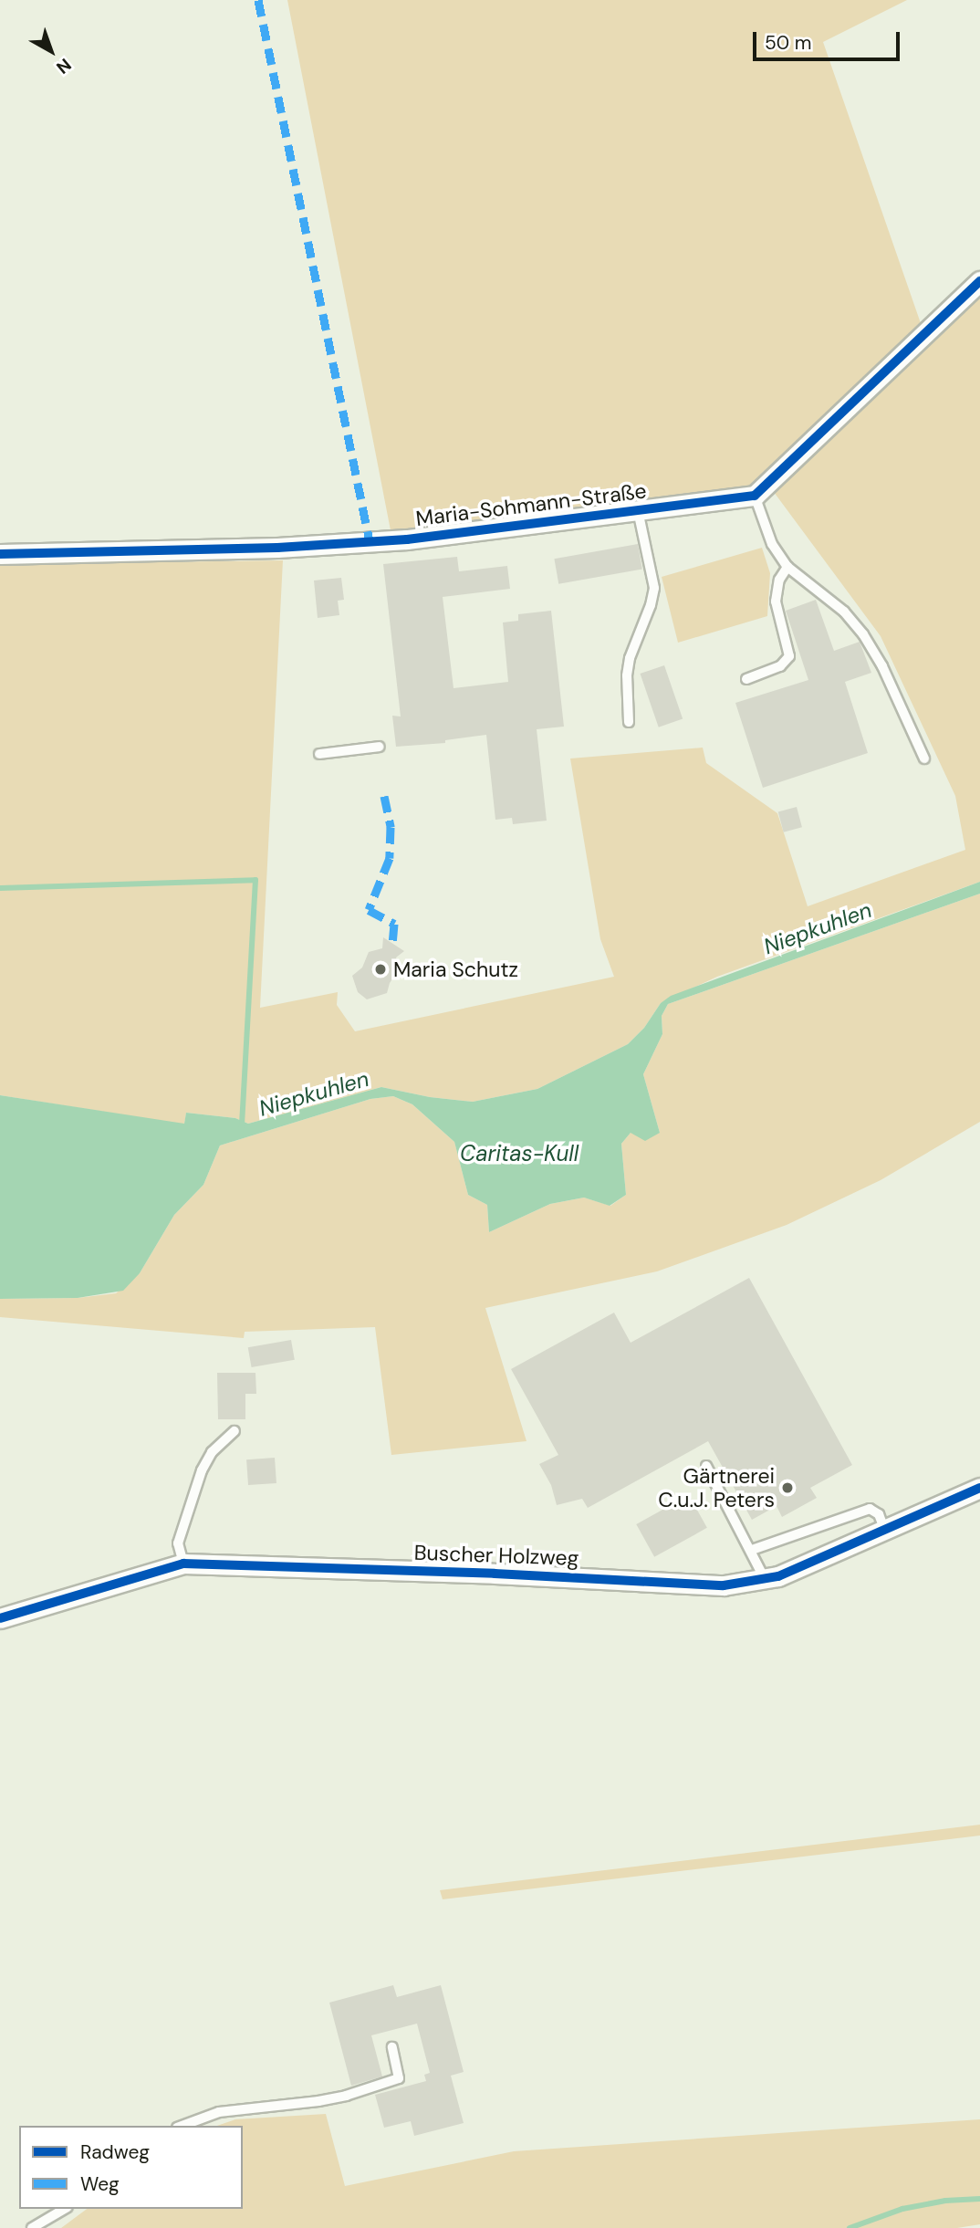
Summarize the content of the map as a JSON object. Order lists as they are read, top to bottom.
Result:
{
  "streets": {
    "street": ["Maria-Sohmann-Straße", "Buscher Holzweg"]
  },
  "water": ["Niepkuhlen", "Caritas-Kull"],
  "places": ["Maria Schutz", "Gärtnerei C.u.J. Peters"],
  "legend": ["Radweg", "Weg"],
  "scale_bar": "50 m",
  "north": "bottom right"
}
